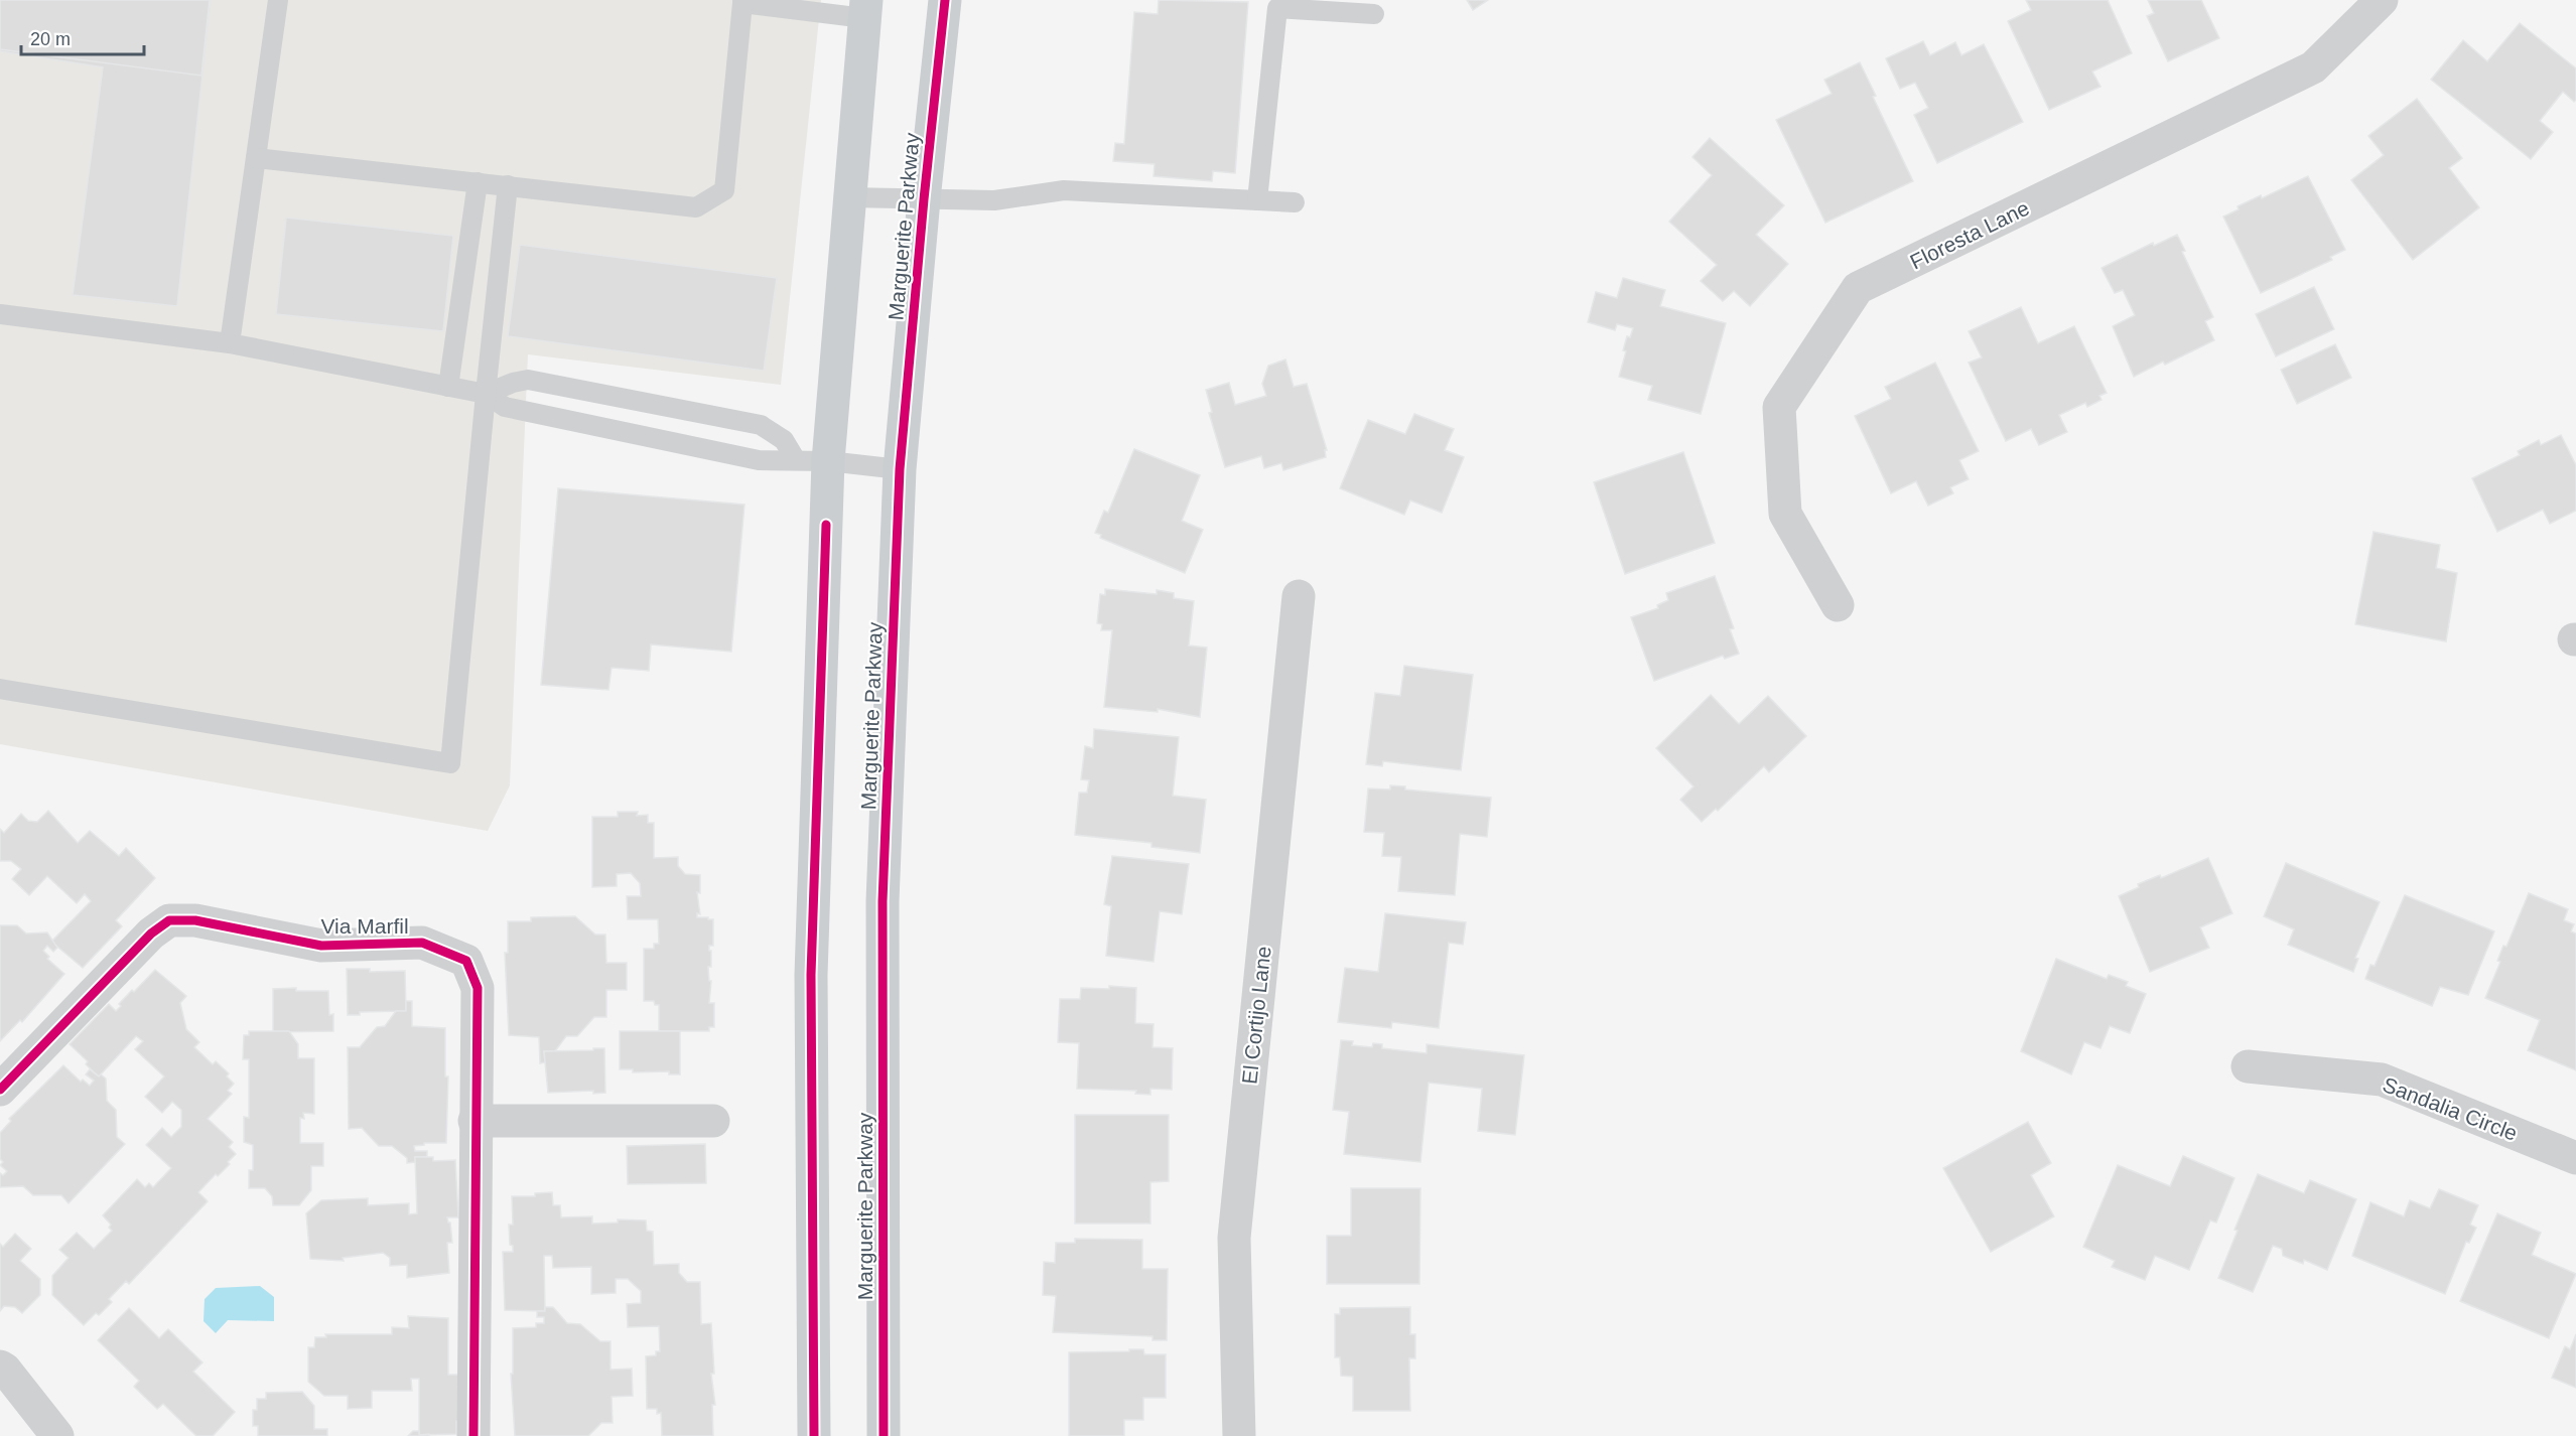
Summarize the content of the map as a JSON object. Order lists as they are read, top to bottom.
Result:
{
  "streets": {
    "main road": ["Marguerite Parkway"],
    "street": [
      "Floresta Lane",
      "Via Marfil",
      "El Cortijo Lane",
      "Sandalia Circle"
    ]
  },
  "scale_bar": "20 m"
}
